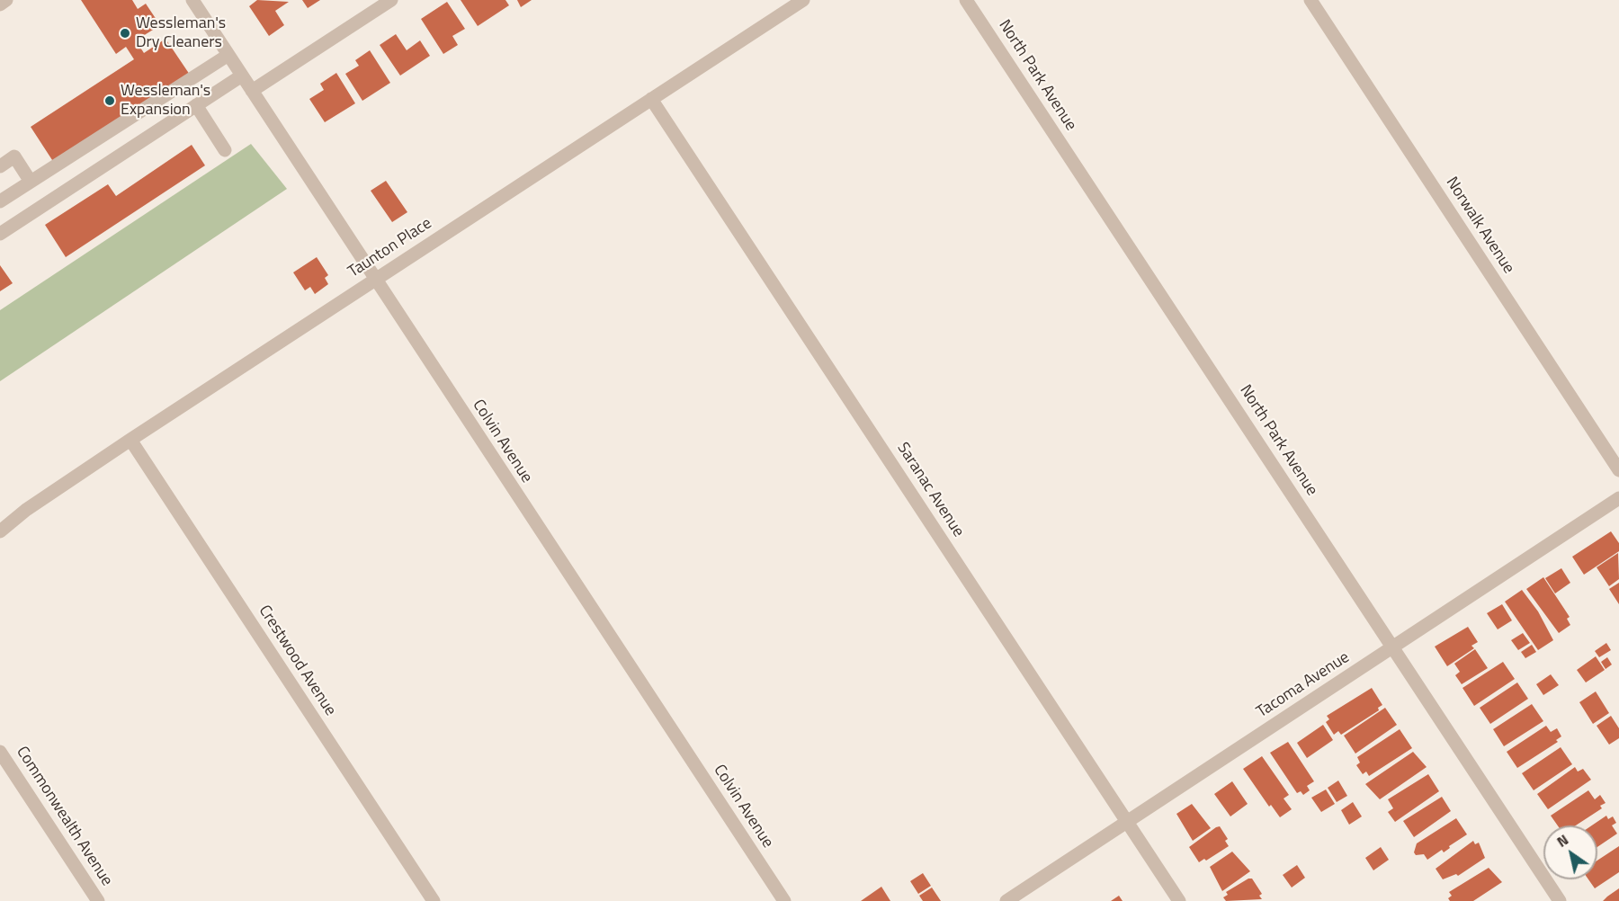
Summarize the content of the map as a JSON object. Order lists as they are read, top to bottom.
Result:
{
  "streets": {
    "street": [
      "North Park Avenue",
      "Norwalk Avenue",
      "Taunton Place",
      "Colvin Avenue",
      "Saranac Avenue",
      "Crestwood Avenue",
      "Tacoma Avenue",
      "Commonwealth Avenue"
    ]
  },
  "crossings": [
    ["North Park Avenue", "Tacoma Avenue"],
    ["Taunton Place", "Colvin Avenue"],
    ["Taunton Place", "Saranac Avenue"],
    ["Taunton Place", "Crestwood Avenue"],
    ["Saranac Avenue", "Tacoma Avenue"]
  ],
  "places": ["Wessleman's Dry Cleaners", "Wessleman's Expansion"],
  "north": "top left"
}
